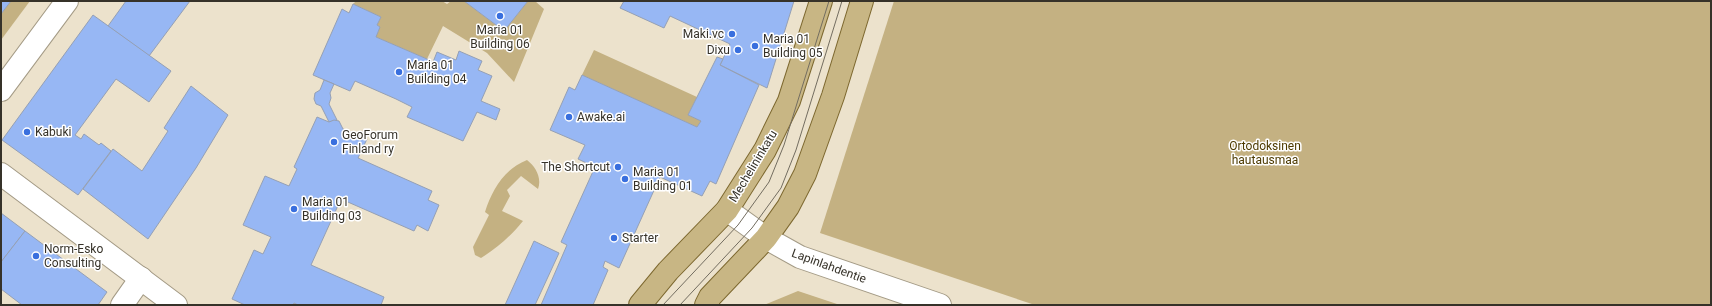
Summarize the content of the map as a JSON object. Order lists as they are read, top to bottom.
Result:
{
  "streets": {
    "main road": ["Mechelininkatu"],
    "street": ["Lapinlahdentie"]
  },
  "crossings": [
    ["Mechelininkatu", "Lapinlahdentie"]
  ],
  "parks": ["Ortodoksinen hautausmaa"],
  "places": [
    "Maria 01 Building 06",
    "Maki.vc",
    "Maria 01 Building 05",
    "Dixu",
    "Maria 01 Building 04",
    "Awake.ai",
    "Kabuki",
    "GeoForum Finland ry",
    "The Shortcut",
    "Maria 01 Building 01",
    "Maria 01 Building 03",
    "Starter",
    "Norm-Esko Consulting"
  ]
}
